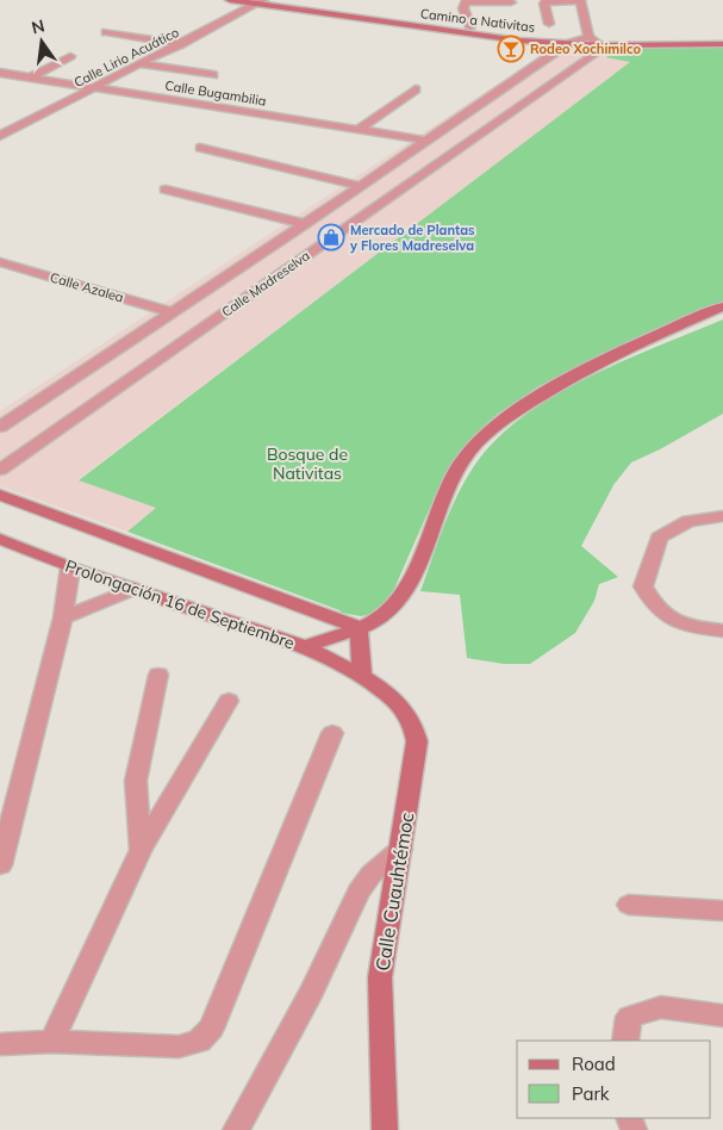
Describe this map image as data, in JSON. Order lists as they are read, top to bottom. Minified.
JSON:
{"streets":{"main road":["Camino a Nativitas","Prolongación 16 de Septiembre","Calle Cuauhtémoc"],"street":["Calle Lirio Acuático","Calle Bugambilia","Calle Madreselva","Calle Azalea"]},"crossings":[["Camino a Nativitas","Calle Lirio Acuático"],["Camino a Nativitas","Calle Madreselva"],["Calle Lirio Acuático","Calle Bugambilia"],["Calle Bugambilia","Calle Madreselva"],["Calle Madreselva","Calle Azalea"],["Prolongación 16 de Septiembre","Calle Cuauhtémoc"]],"parks":["Bosque de Nativitas"],"places":{"bar":["Rodeo Xochimilco"],"shop":["Mercado de Plantas y Flores Madreselva"]},"legend":["Road","Park"],"north":"top"}
